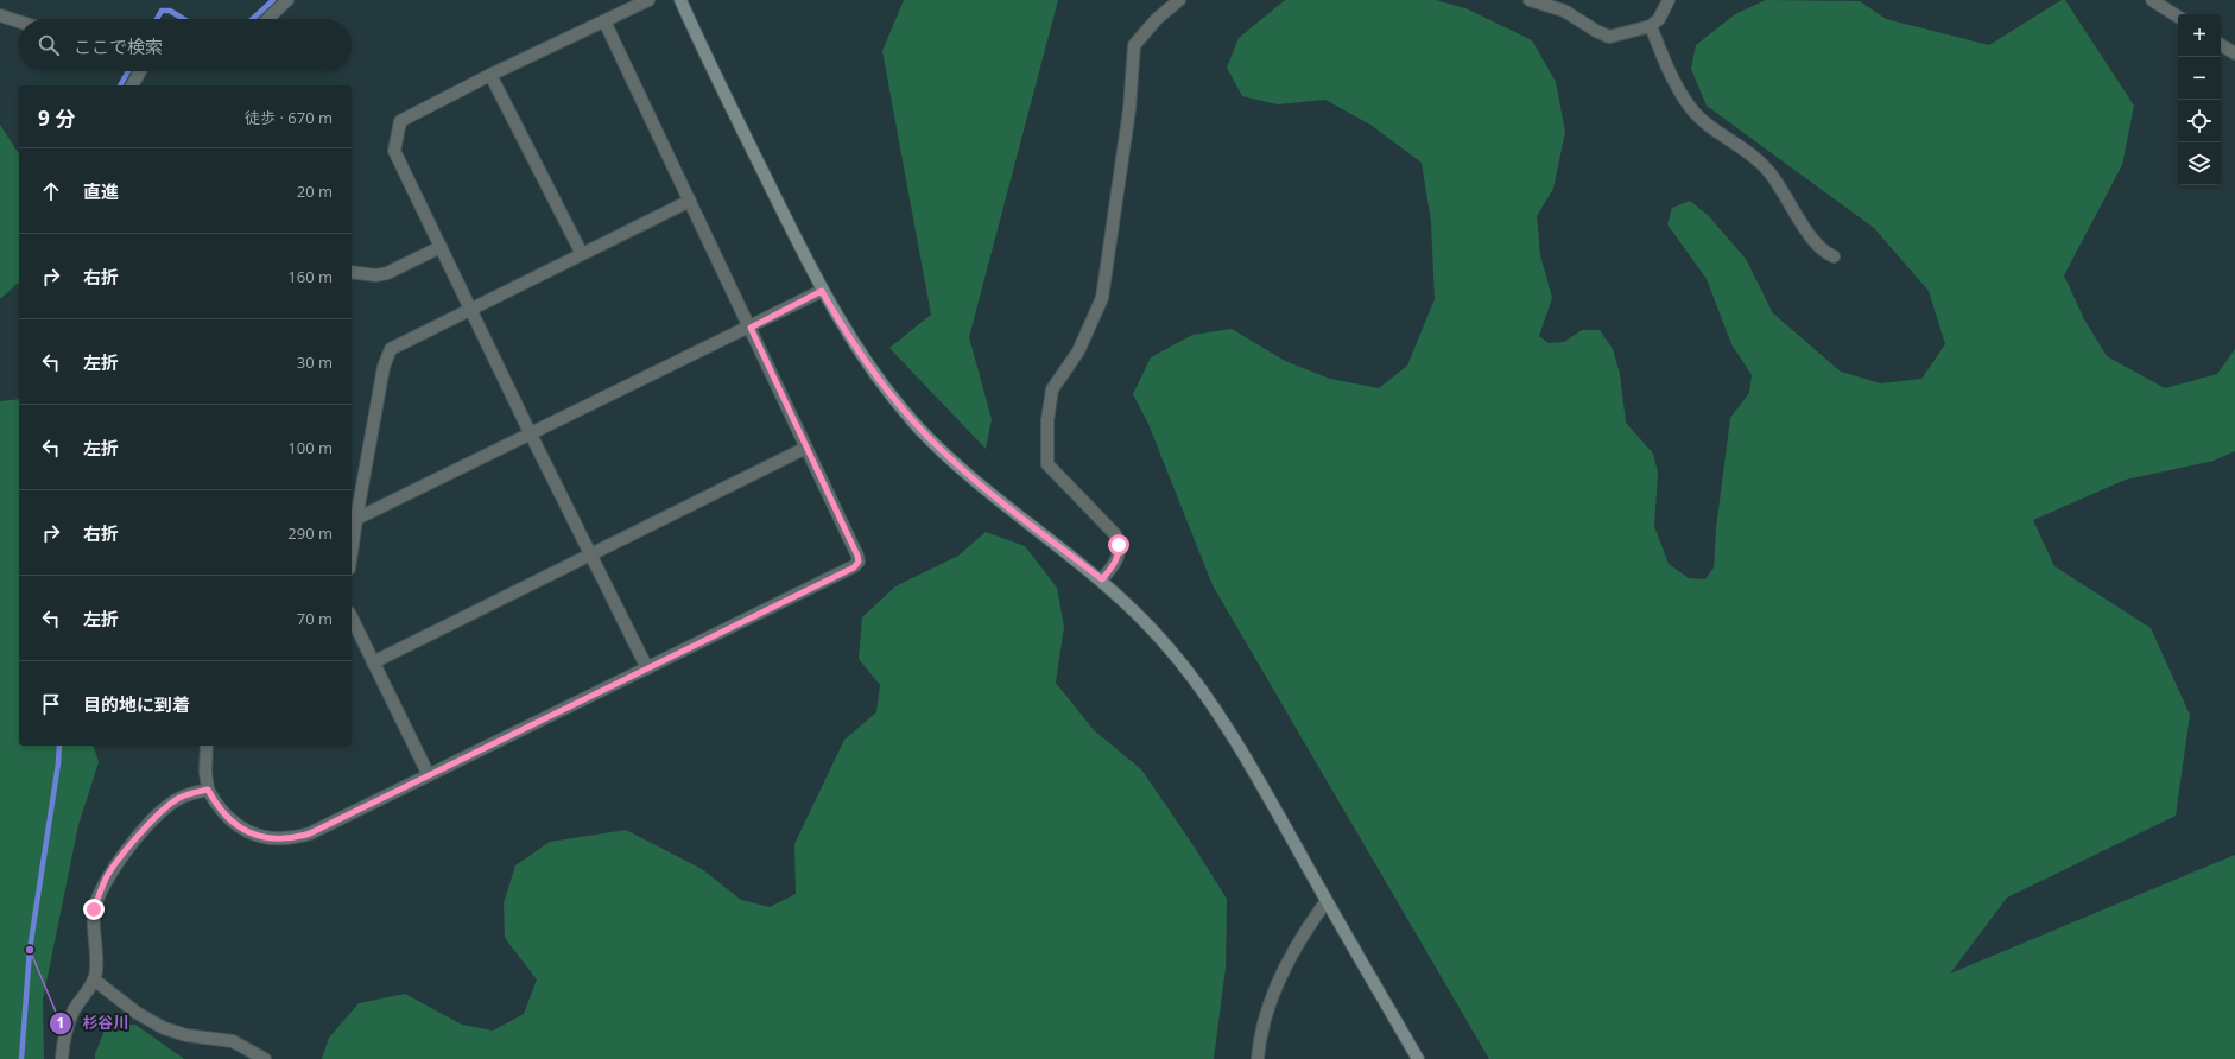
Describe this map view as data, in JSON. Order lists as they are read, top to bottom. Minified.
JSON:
{"places":["杉谷川"],"page":{"map_buttons":["+","−"],"search":"ここで検索","heading":["9 分","徒歩 · 670 m"],"list":[["直進","20 m"],["右折","160 m"],["左折","30 m"],["左折","100 m"],["右折","290 m"],["左折","70 m"],"目的地に到着"]}}
